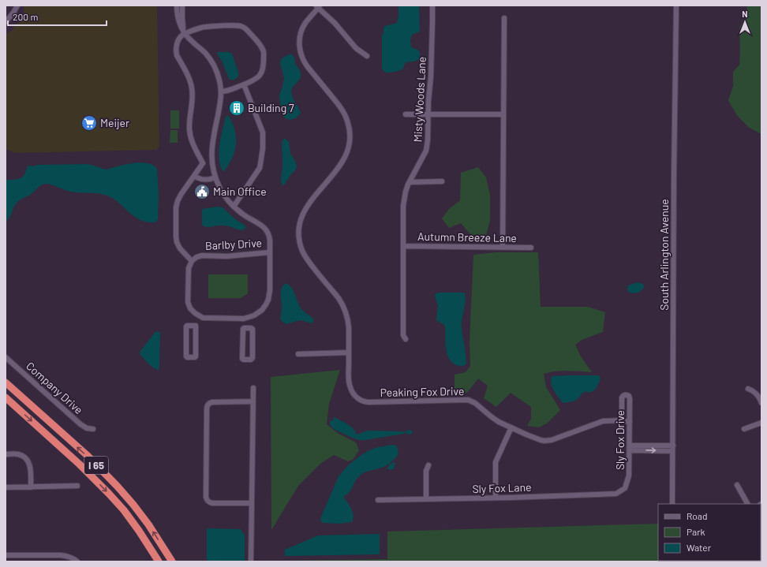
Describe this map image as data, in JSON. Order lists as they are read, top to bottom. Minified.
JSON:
{"streets":{"highway":["I 65"],"street":["Misty Woods Lane","Autumn Breeze Lane","Barlby Drive","South Arlington Avenue","Company Drive","Peaking Fox Drive","Sly Fox Drive","Sly Fox Lane"]},"crossings":[["Misty Woods Lane","Autumn Breeze Lane"],["Peaking Fox Drive","Sly Fox Drive"],["Sly Fox Drive","Sly Fox Lane"]],"places":{"building":["Building 7"],"supermarket":["Meijer"],"public building":["Main Office"]},"legend":["Road","Park","Water"],"scale_bar":"200 m","north":"top"}
